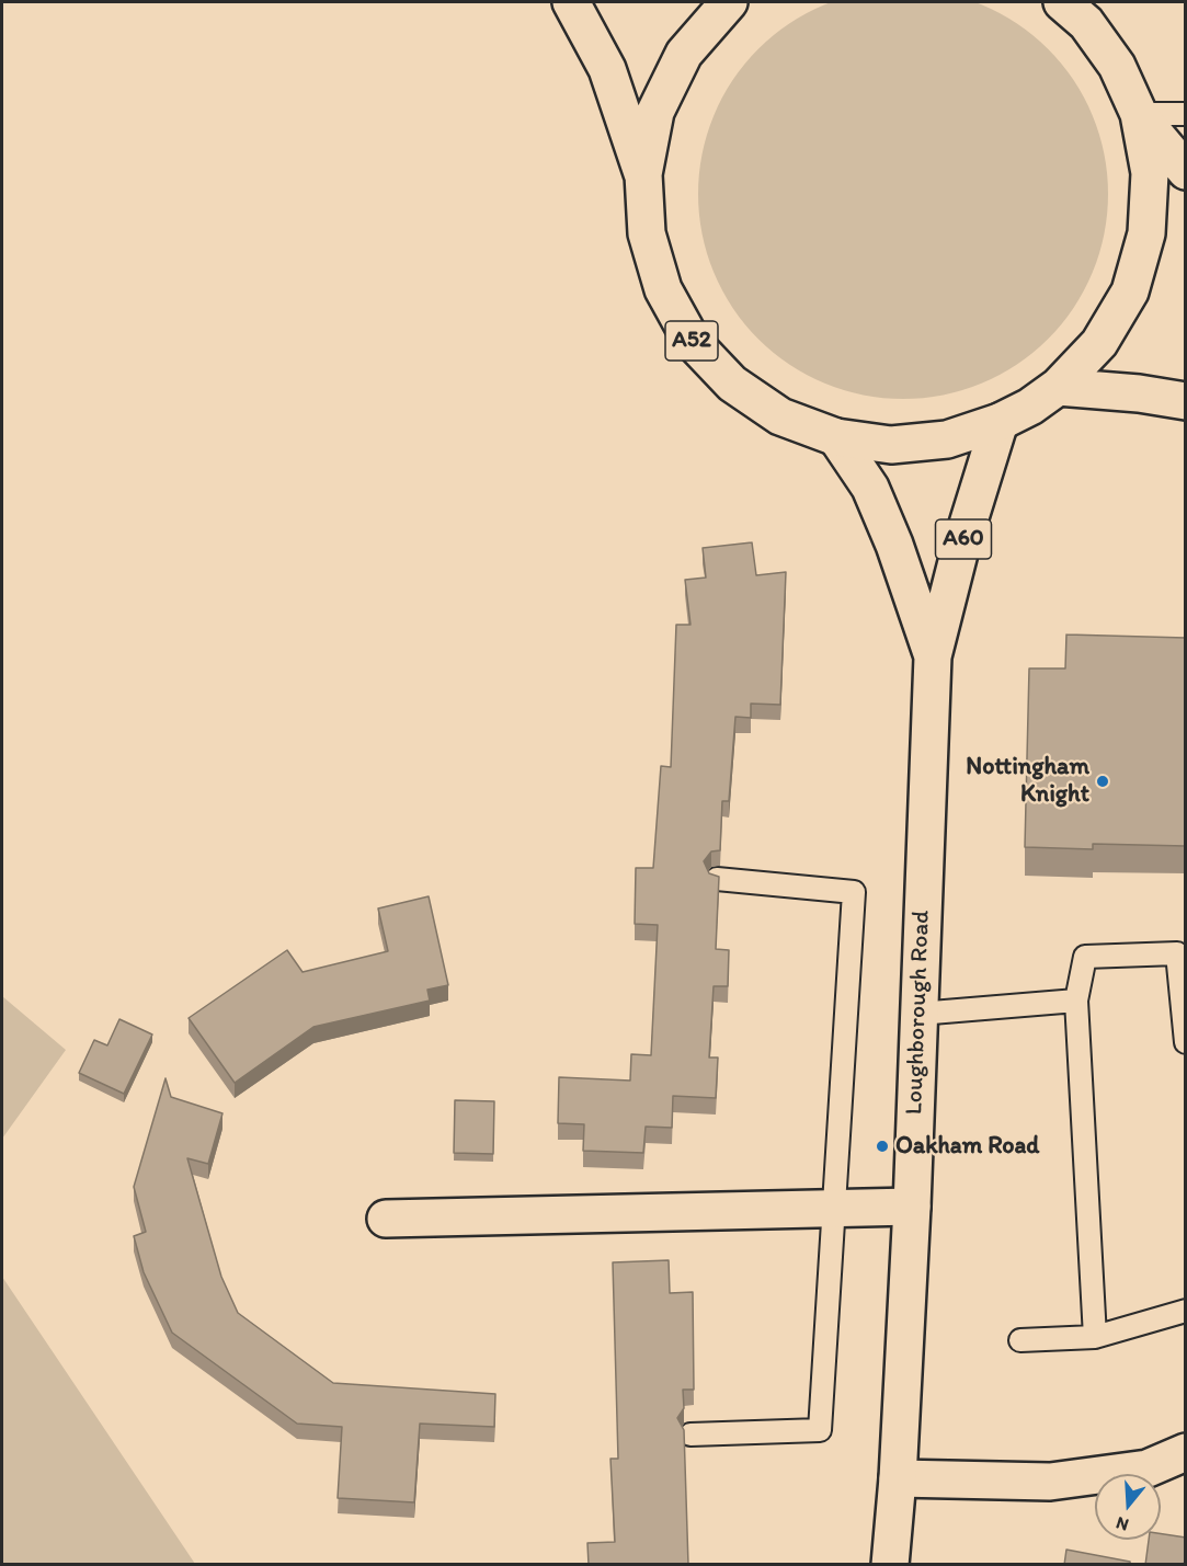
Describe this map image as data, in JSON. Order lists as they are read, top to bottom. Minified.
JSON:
{"streets":{"main road":["A52","A60","Loughborough Road"]},"crossings":[["A52","Loughborough Road"]],"places":["Nottingham Knight","Oakham Road"],"north":"bottom"}
